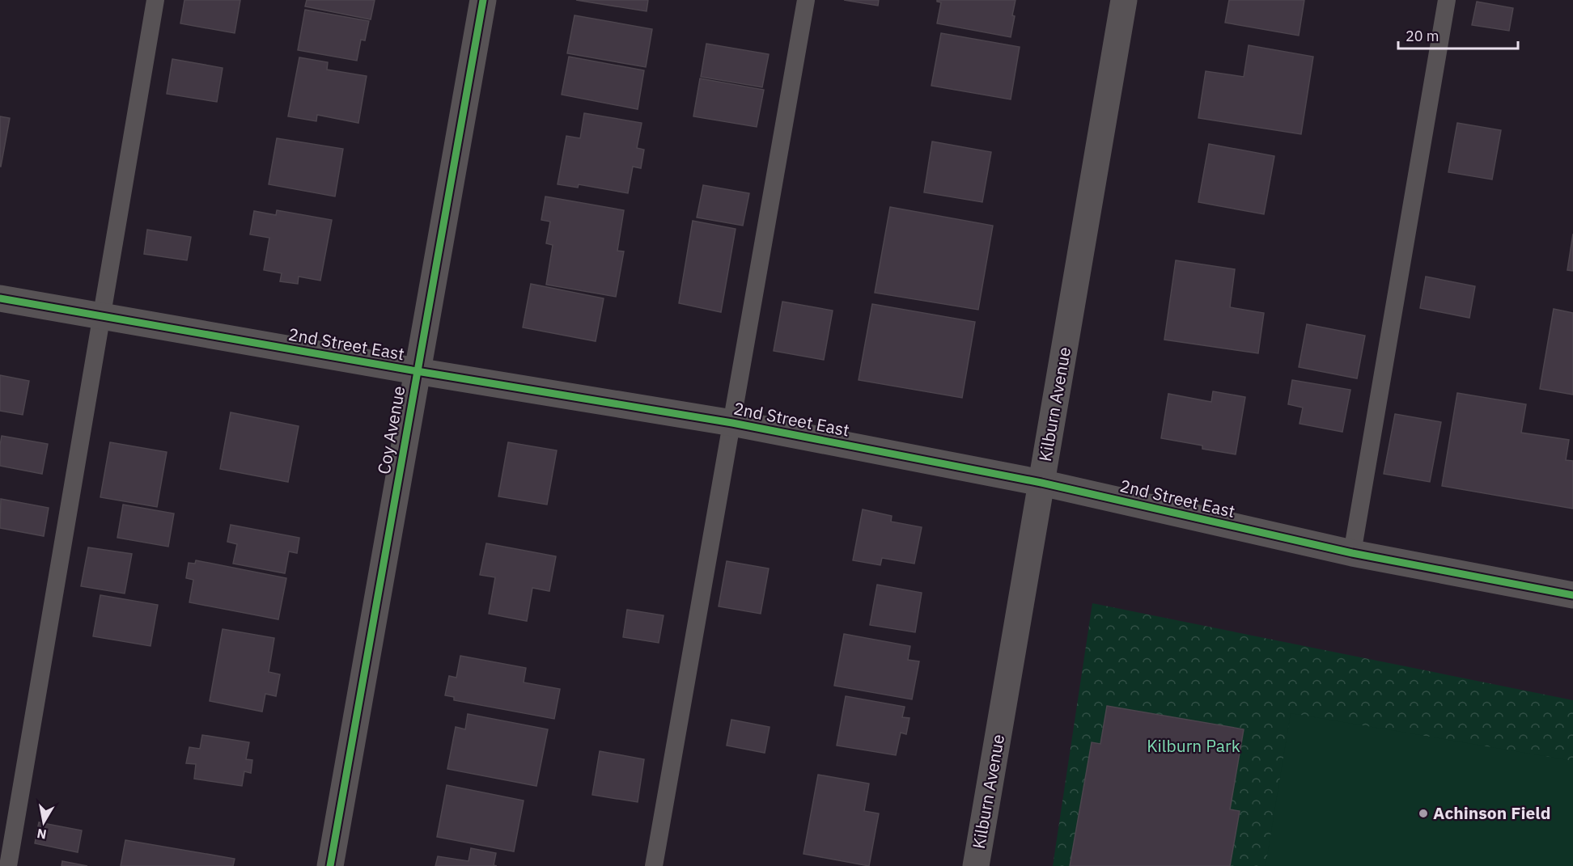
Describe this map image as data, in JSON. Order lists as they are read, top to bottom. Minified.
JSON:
{"streets":{"street":["2nd Street East","Kilburn Avenue","Coy Avenue"]},"crossings":[["2nd Street East","Kilburn Avenue"],["2nd Street East","Coy Avenue"]],"parks":["Kilburn Park"],"places":["Achinson Field"],"scale_bar":"20 m","north":"bottom"}
